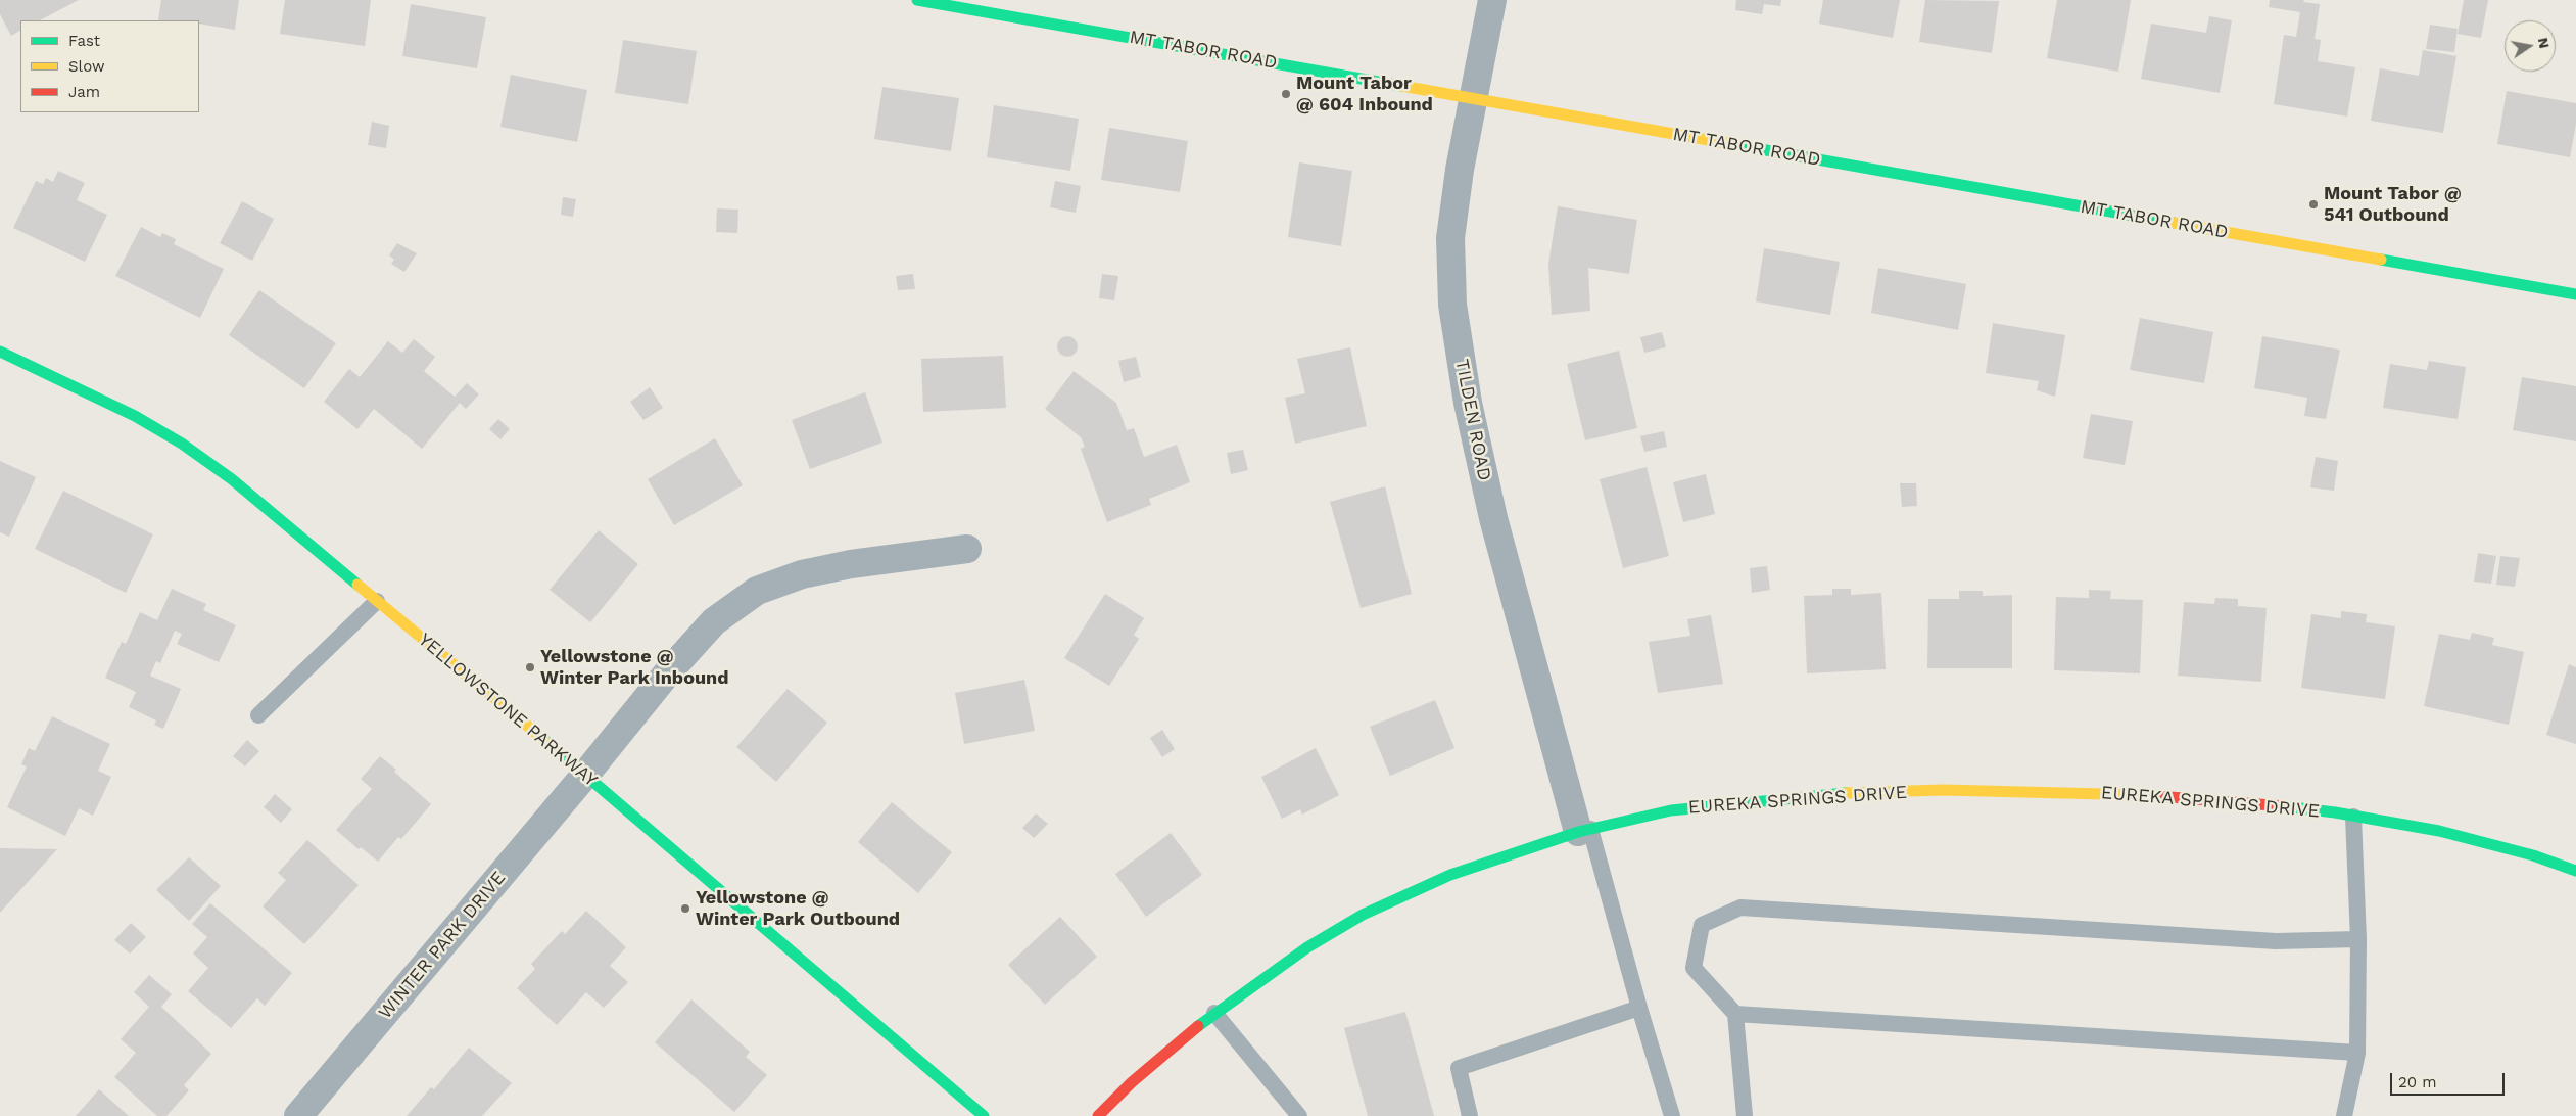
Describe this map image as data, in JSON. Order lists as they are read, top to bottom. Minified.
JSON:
{"streets":{"street":["MT TABOR ROAD","TILDEN ROAD","YELLOWSTONE PARKWAY","EUREKA SPRINGS DRIVE","WINTER PARK DRIVE"]},"crossings":[["MT TABOR ROAD","TILDEN ROAD"],["TILDEN ROAD","EUREKA SPRINGS DRIVE"],["YELLOWSTONE PARKWAY","WINTER PARK DRIVE"]],"places":["Mount Tabor @ 604 Inbound","Mount Tabor @ 541 Outbound","Yellowstone @ Winter Park Inbound","Yellowstone @ Winter Park Outbound"],"legend":["Fast","Slow","Jam"],"scale_bar":"20 m","north":"right"}
